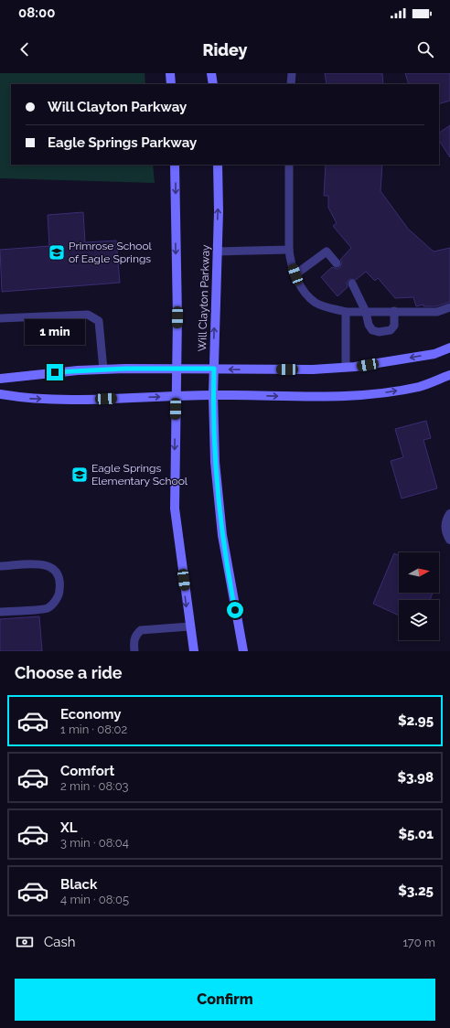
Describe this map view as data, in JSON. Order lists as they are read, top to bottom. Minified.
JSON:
{"streets":{"main road":["Will Clayton Parkway"]},"places":{"school or university":["Primrose School of Eagle Springs","Eagle Springs Elementary School"]},"north":"right","page":{"status":"08:00","header":"Ridey","banner":["Will Clayton Parkway","Eagle Springs Parkway"],"bubble":"1 min","heading":"Choose a ride","list":[{"name":"Economy","note":"1 min · 08:02","value":"$2.95"},{"name":"Comfort","note":"2 min · 08:03","value":"$3.98"},{"name":"XL","note":"3 min · 08:04","value":"$5.01"},{"name":"Black","note":"4 min · 08:05","value":"$3.25"}],"pay":["Cash","170 m"],"buttons":"Confirm"}}
